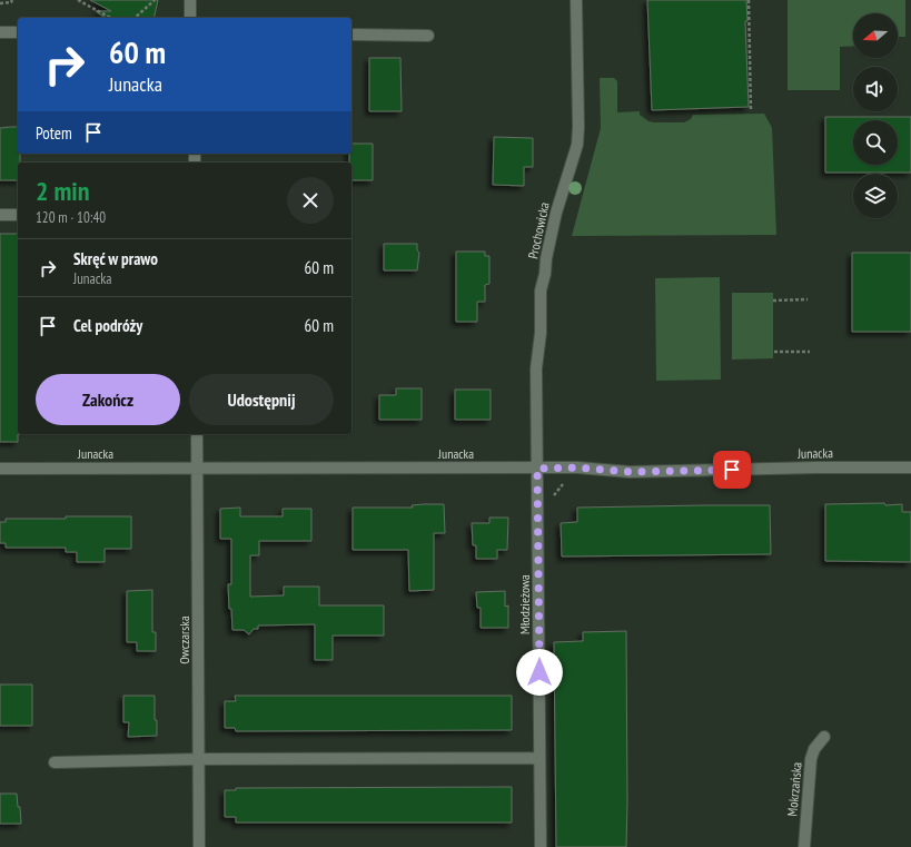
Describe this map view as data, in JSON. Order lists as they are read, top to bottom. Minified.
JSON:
{"streets":{"street":["Prochowicka","Junacka","Młodzieżowa","Owczarska","Mokrzańska"]},"crossings":[["Prochowicka","Junacka"],["Prochowicka","Młodzieżowa"],["Junacka","Młodzieżowa"],["Junacka","Owczarska"]],"north":"left","page":{"turn":["60 m","Junacka"],"then":"Potem","heading":["2 min","120 m · 10:40"],"list":[{"name":"Skręć w prawo","note":"Junacka","value":"60 m"},{"name":"Cel podróży","value":"60 m"}],"buttons":["Zakończ","Udostępnij"]}}
